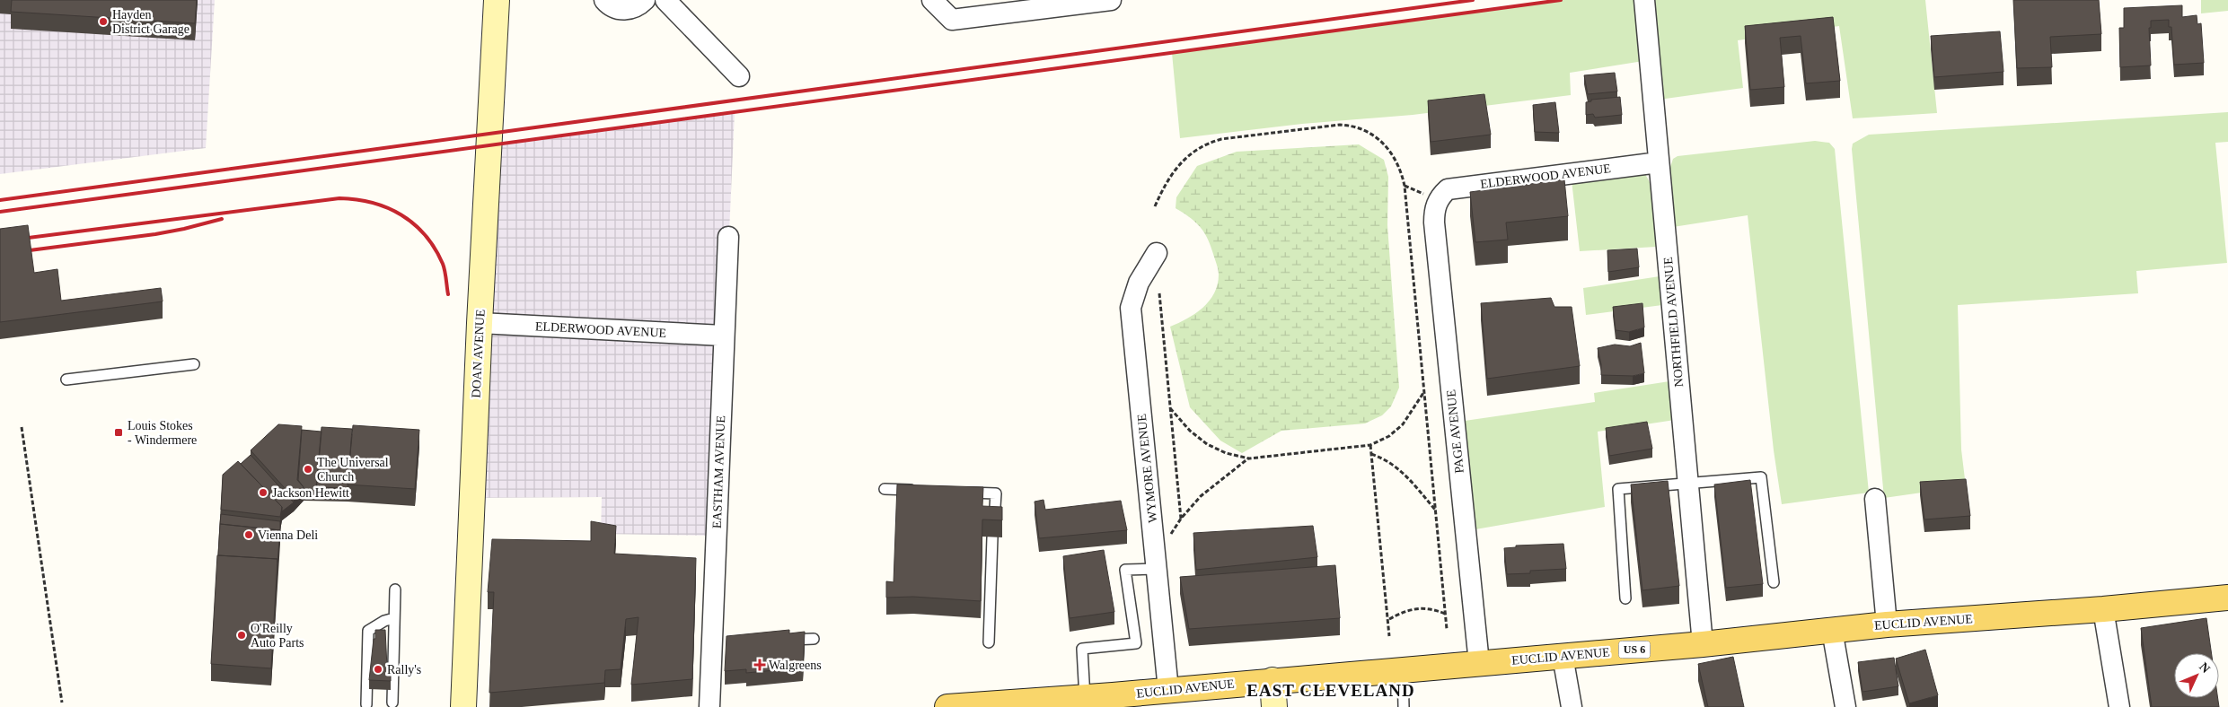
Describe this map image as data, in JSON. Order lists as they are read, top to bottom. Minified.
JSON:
{"streets":{"main road":["EUCLID AVENUE","US 6"],"street":["ELDERWOOD AVENUE","NORTHFIELD AVENUE","DOAN AVENUE","PAGE AVENUE","WYMORE AVENUE","EASTHAM AVENUE"]},"crossings":[["ELDERWOOD AVENUE","NORTHFIELD AVENUE"],["ELDERWOOD AVENUE","DOAN AVENUE"],["ELDERWOOD AVENUE","PAGE AVENUE"],["ELDERWOOD AVENUE","EASTHAM AVENUE"],["NORTHFIELD AVENUE","EUCLID AVENUE"],["PAGE AVENUE","EUCLID AVENUE"],["WYMORE AVENUE","EUCLID AVENUE"]],"districts":["EAST CLEVELAND"],"places":{"other":["Hayden District Garage","The Universal Church","Jackson Hewitt","Vienna Deli","O'Reilly Auto Parts","Rally's"],"transit":["Louis Stokes - Windermere"],"health":["Walgreens"]},"north":"top right"}
